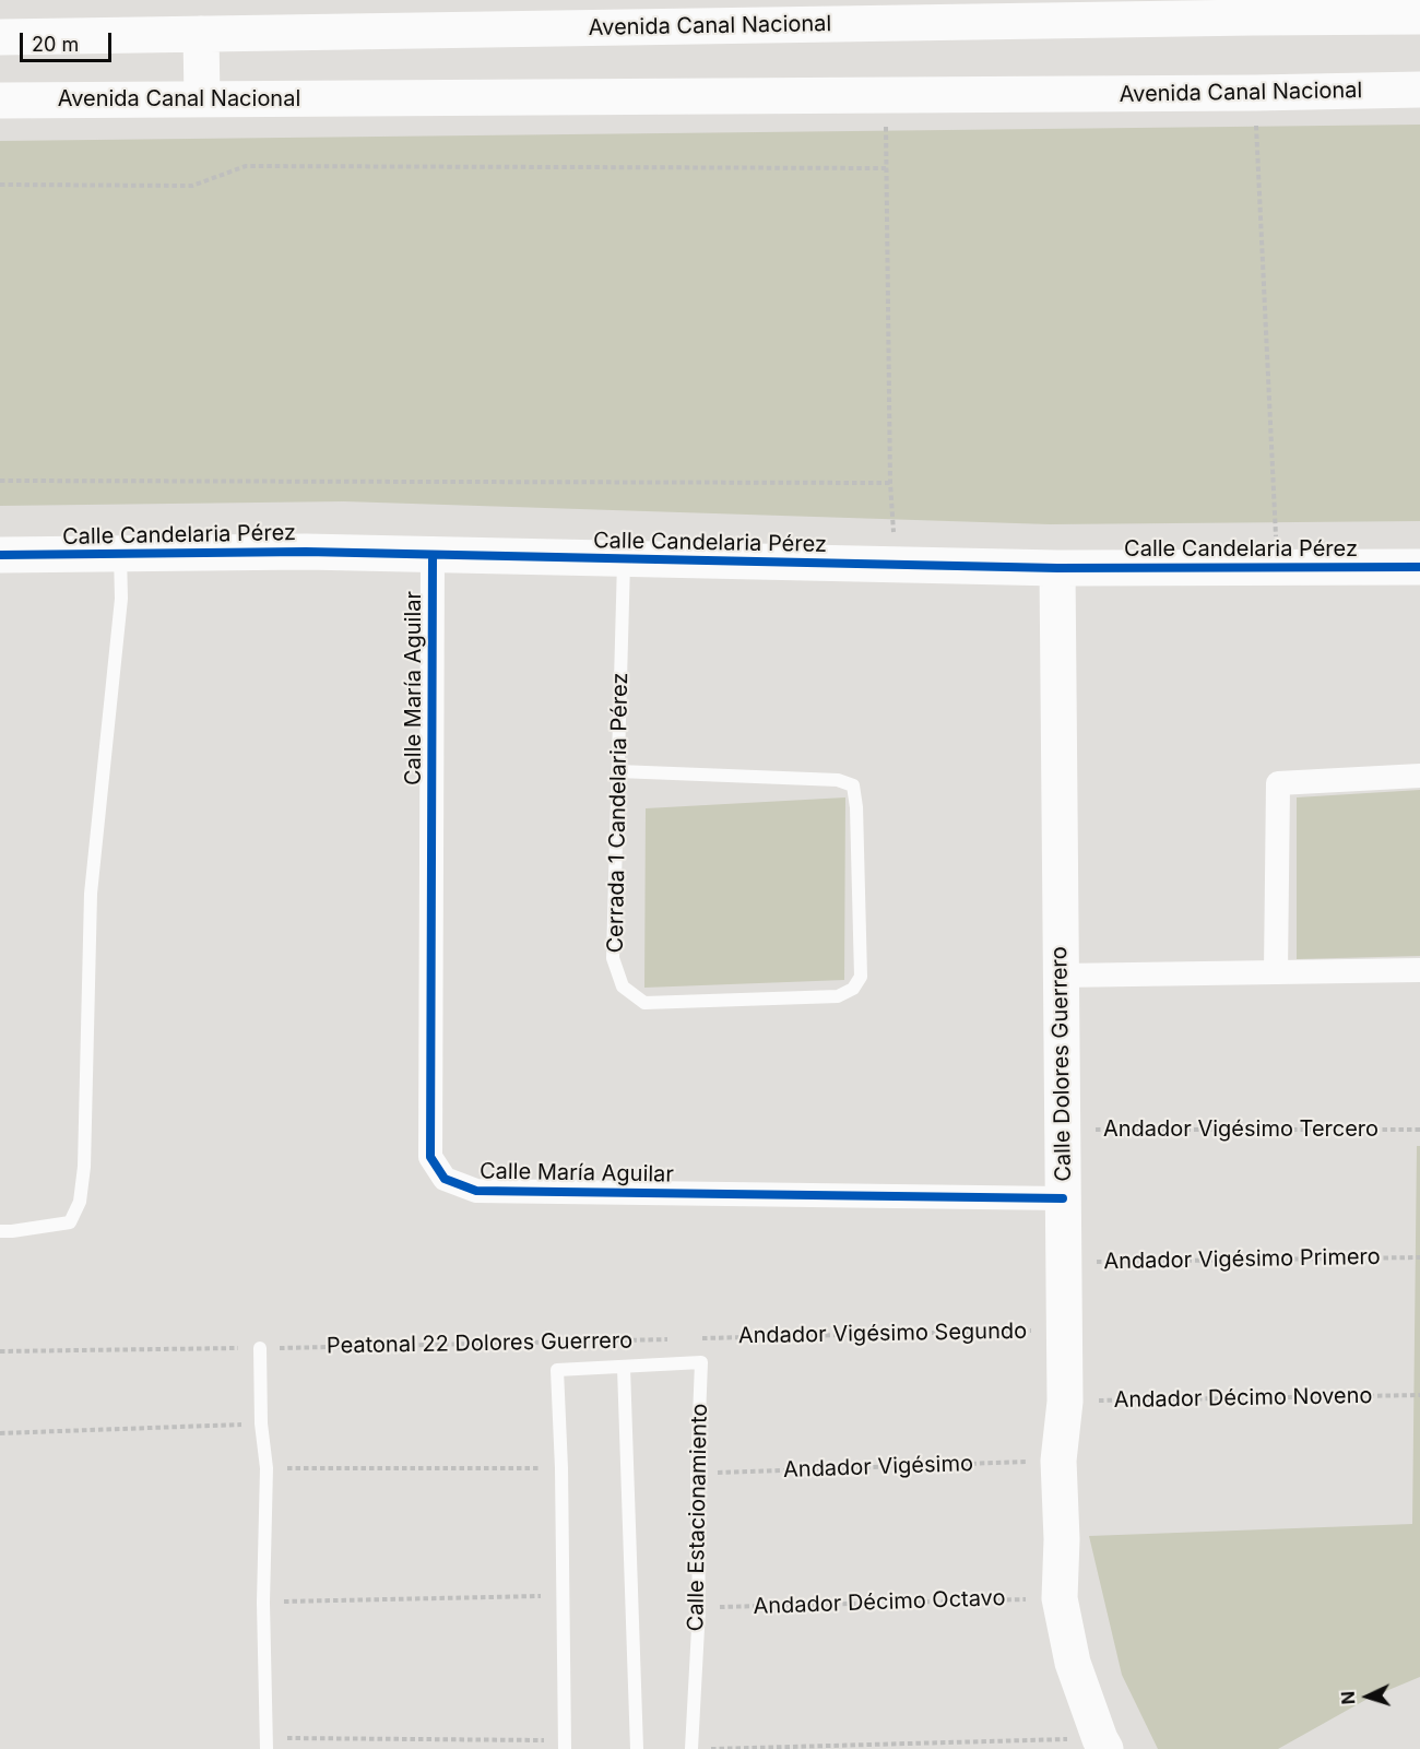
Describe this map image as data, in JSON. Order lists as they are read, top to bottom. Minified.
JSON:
{"streets":{"main road":["Avenida Canal Nacional","Calle Candelaria Pérez","Calle Dolores Guerrero"],"street":["Calle María Aguilar"],"lane":["Cerrada 1 Candelaria Pérez","Calle Estacionamiento"],"path":["Andador Vigésimo Tercero","Andador Vigésimo Primero","Andador Vigésimo Segundo","Peatonal 22 Dolores Guerrero","Andador Décimo Noveno","Andador Vigésimo","Andador Décimo Octavo"]},"crossings":[["Calle Candelaria Pérez","Calle María Aguilar"],["Calle Candelaria Pérez","Cerrada 1 Candelaria Pérez"],["Calle Candelaria Pérez","Calle Dolores Guerrero"],["Calle María Aguilar","Calle Dolores Guerrero"],["Calle Dolores Guerrero","Andador Vigésimo Tercero"],["Calle Dolores Guerrero","Andador Vigésimo Primero"],["Calle Dolores Guerrero","Andador Vigésimo Segundo"],["Calle Dolores Guerrero","Andador Décimo Noveno"],["Calle Dolores Guerrero","Andador Vigésimo"],["Calle Dolores Guerrero","Andador Décimo Octavo"],["Andador Vigésimo","Calle Estacionamiento"],["Calle Estacionamiento","Andador Décimo Octavo"]],"scale_bar":"20 m","north":"left"}
